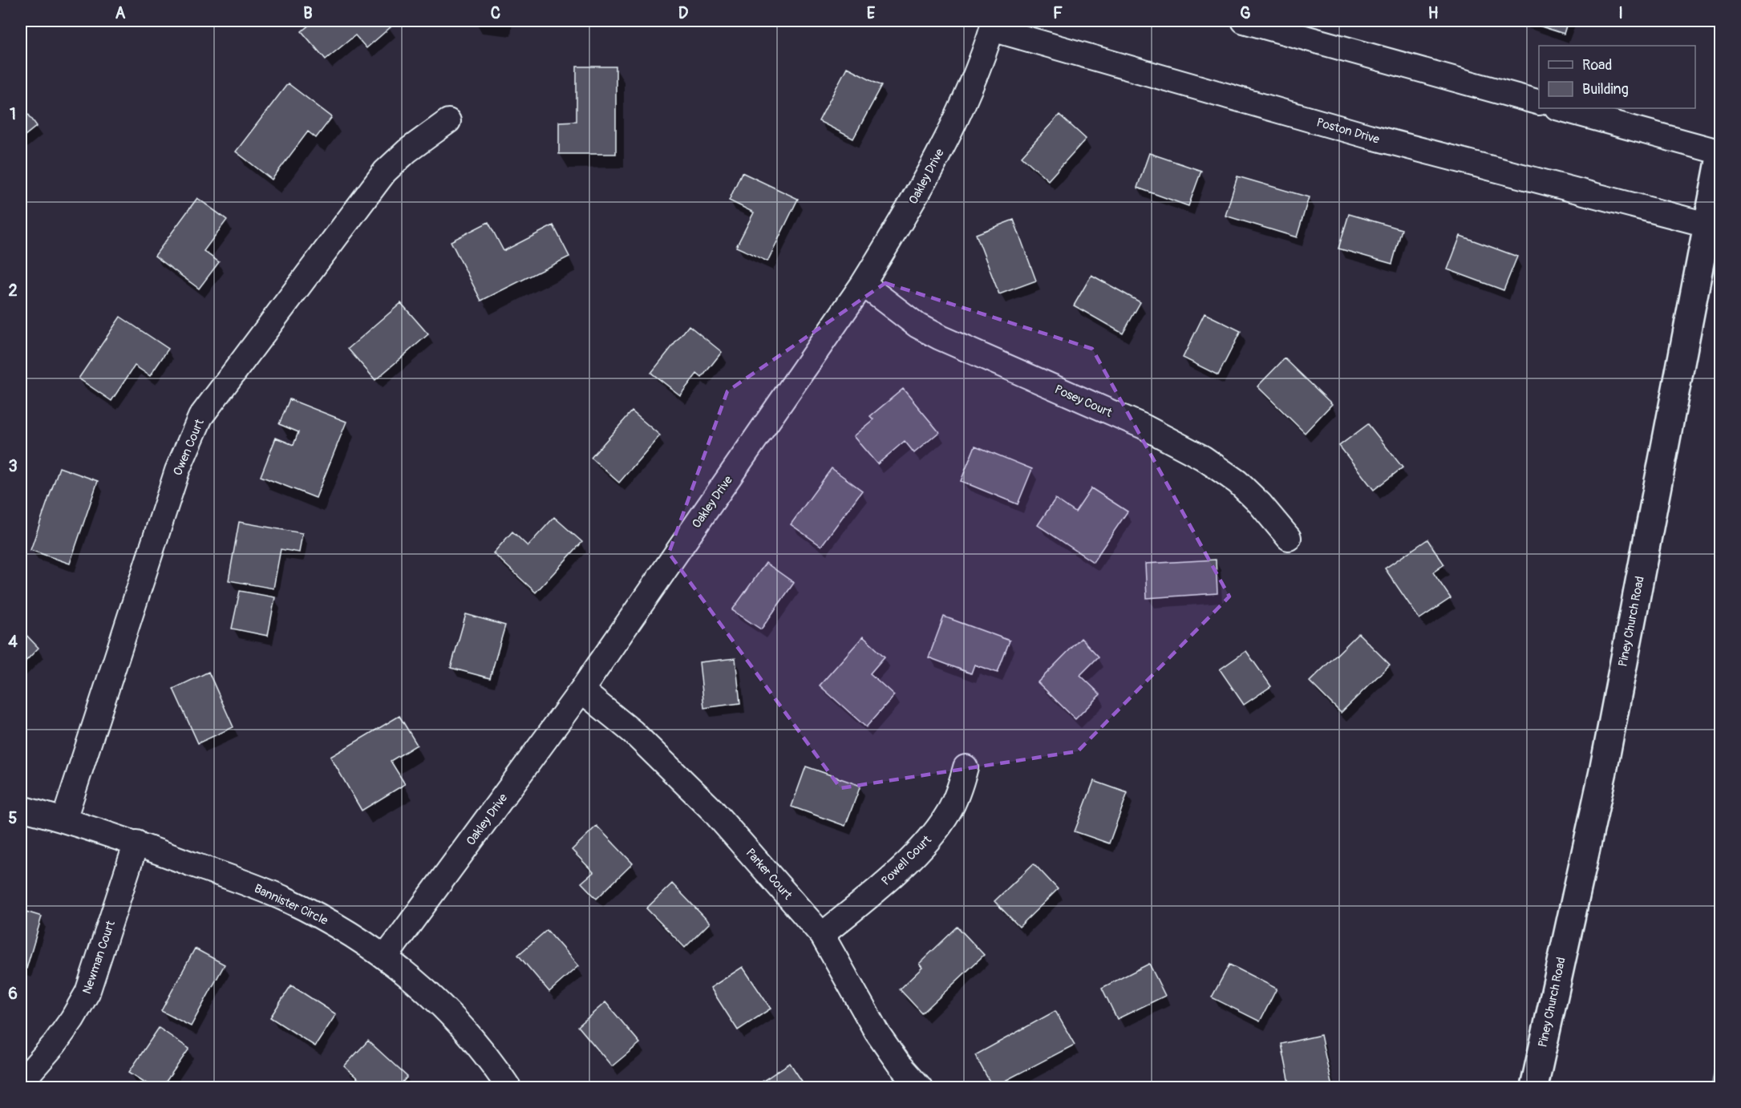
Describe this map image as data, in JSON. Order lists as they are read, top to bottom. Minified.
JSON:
{"streets":{"street":["Poston Drive","Oakley Drive","Posey Court","Owen Court","Piney Church Road","Powell Court","Parker Court","Bannister Circle","Newman Court"]},"crossings":[["Poston Drive","Oakley Drive"],["Poston Drive","Piney Church Road"],["Oakley Drive","Posey Court"],["Oakley Drive","Parker Court"],["Oakley Drive","Bannister Circle"],["Owen Court","Bannister Circle"],["Powell Court","Parker Court"],["Bannister Circle","Newman Court"]],"legend":["Road","Building"],"grid":{"columns":["A","B","C","D","E","F","G","H","I"],"rows":["1","2","3","4","5","6"]}}
